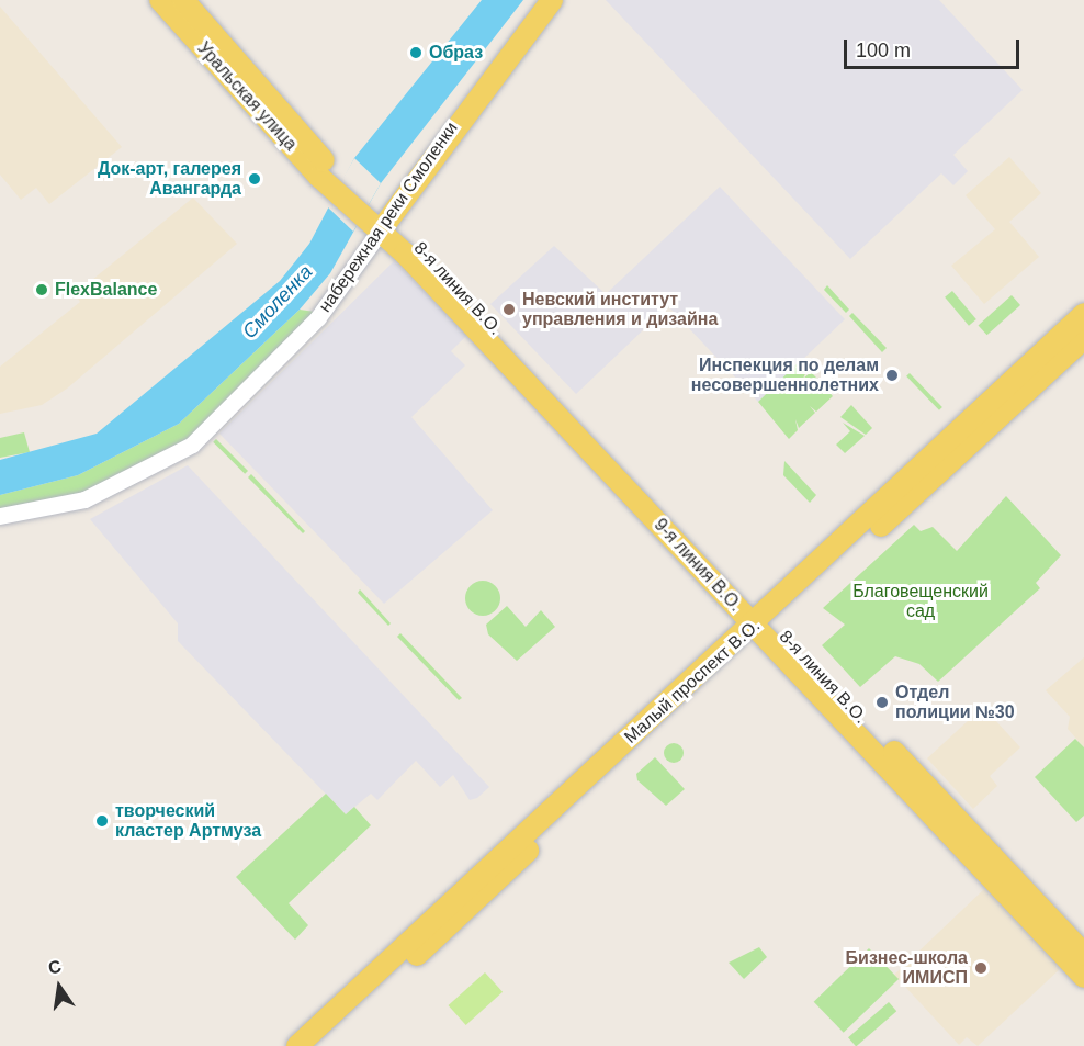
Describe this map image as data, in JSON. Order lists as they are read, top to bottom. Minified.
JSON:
{"streets":{"main road":["Уральская улица","набережная реки Смоленки","8-я линия В.О.","Малый проспект В.О."]},"crossings":[["Уральская улица","8-я линия В.О."],["набережная реки Смоленки","8-я линия В.О."],["8-я линия В.О.","Малый проспект В.О."]],"water":["Смоленка"],"parks":["Благовещенский сад"],"places":["Образ","Док-арт, галерея Авангарда","FlexBalance","Невский институт управления и дизайна","Инспекция по делам несовершеннолетних","Отдел полиции №30","творческий кластер Артмуза","Бизнес-школа ИМИСП"],"scale_bar":"100 m","north":"top"}
